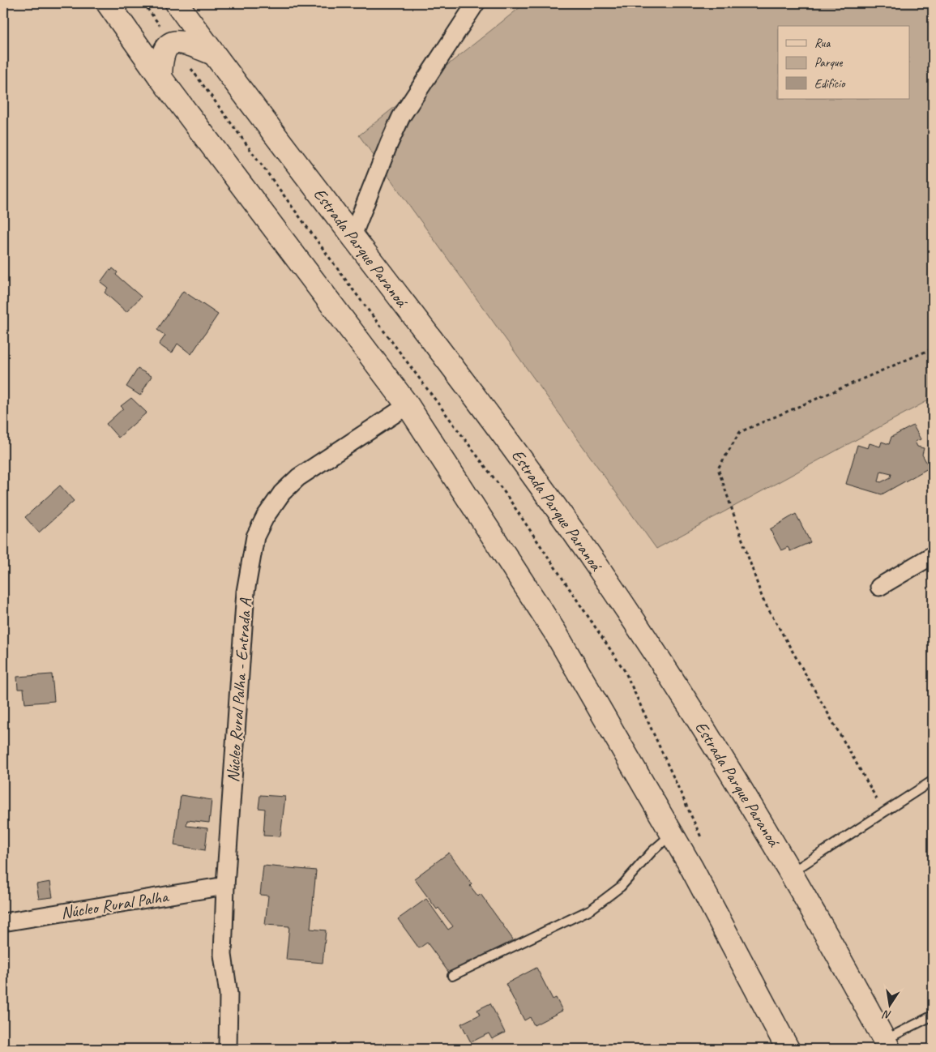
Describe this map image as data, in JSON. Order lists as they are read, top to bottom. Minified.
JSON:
{"streets":{"main road":["Estrada Parque Paranoá"],"street":["Núcleo Rural Palha - Entrada A","Núcleo Rural Palha"]},"crossings":[["Núcleo Rural Palha - Entrada A","Núcleo Rural Palha"]],"legend":["Rua","Parque","Edifício"],"north":"bottom"}
